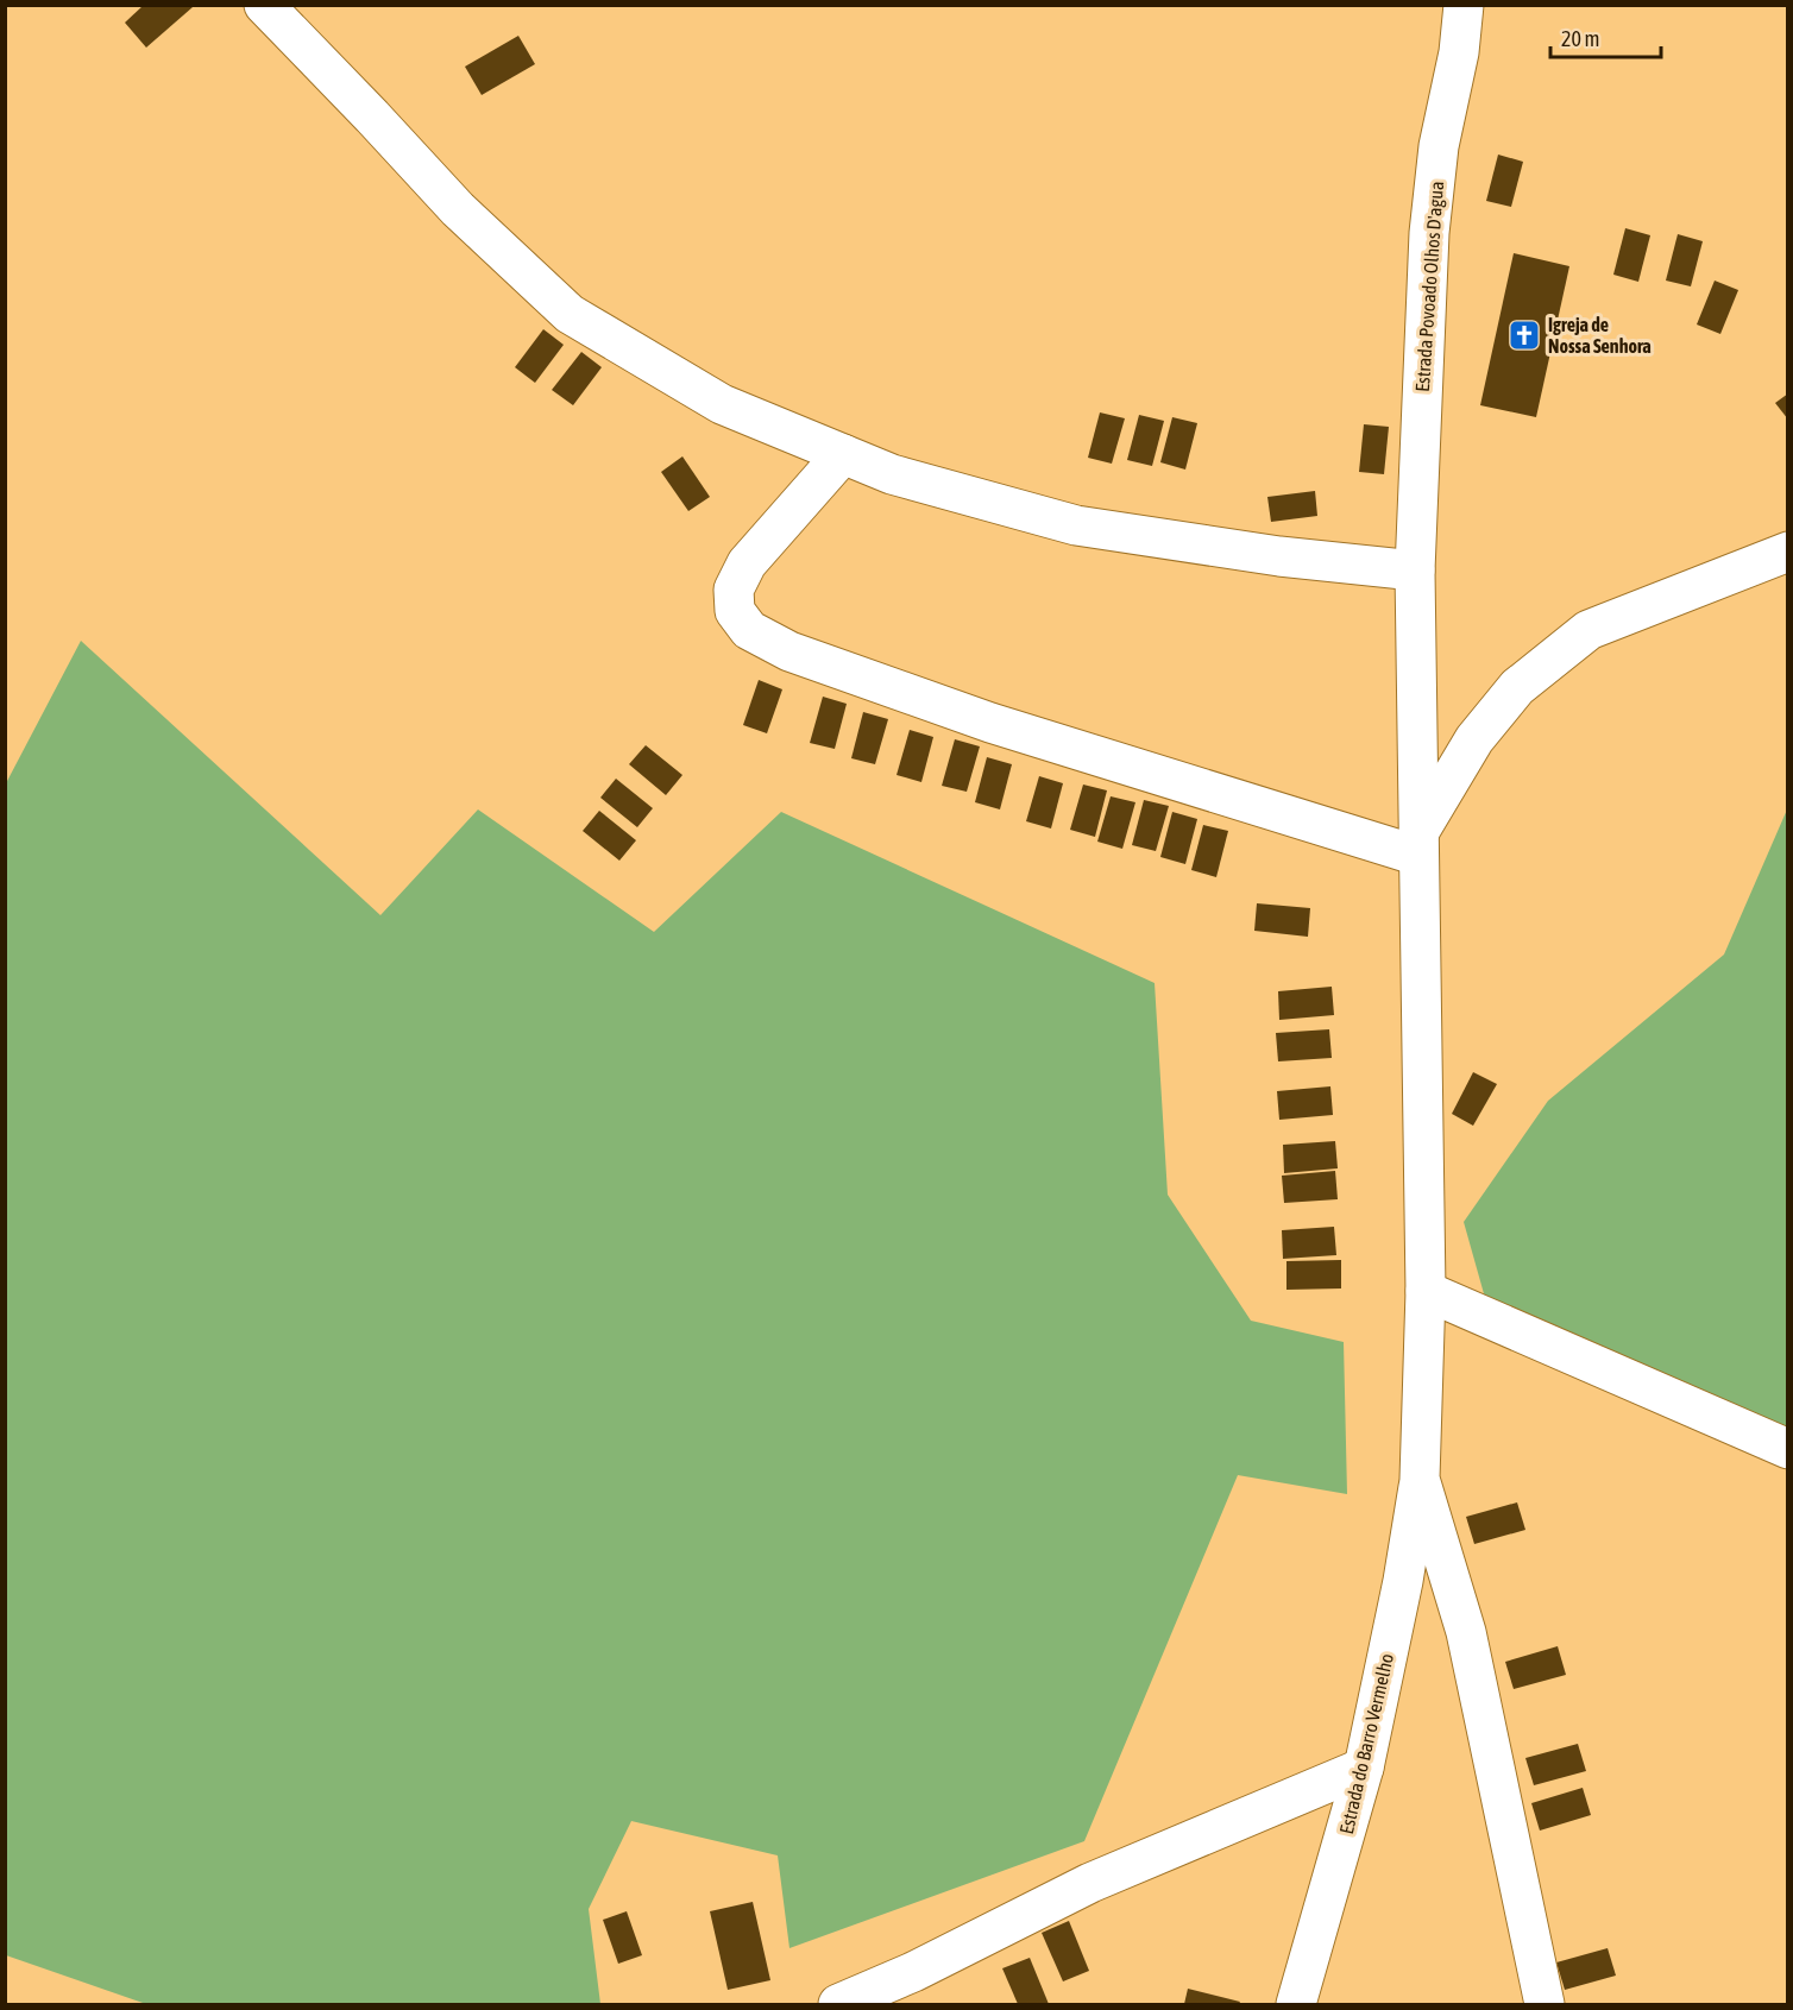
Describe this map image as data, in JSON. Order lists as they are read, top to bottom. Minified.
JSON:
{"streets":{"street":["Estrada Povoado Olhos D'agua","Estrada do Barro Vermelho"]},"crossings":[["Estrada Povoado Olhos D'agua","Estrada do Barro Vermelho"]],"places":{"church":["Igreja de Nossa Senhora"]},"scale_bar":"20 m"}
